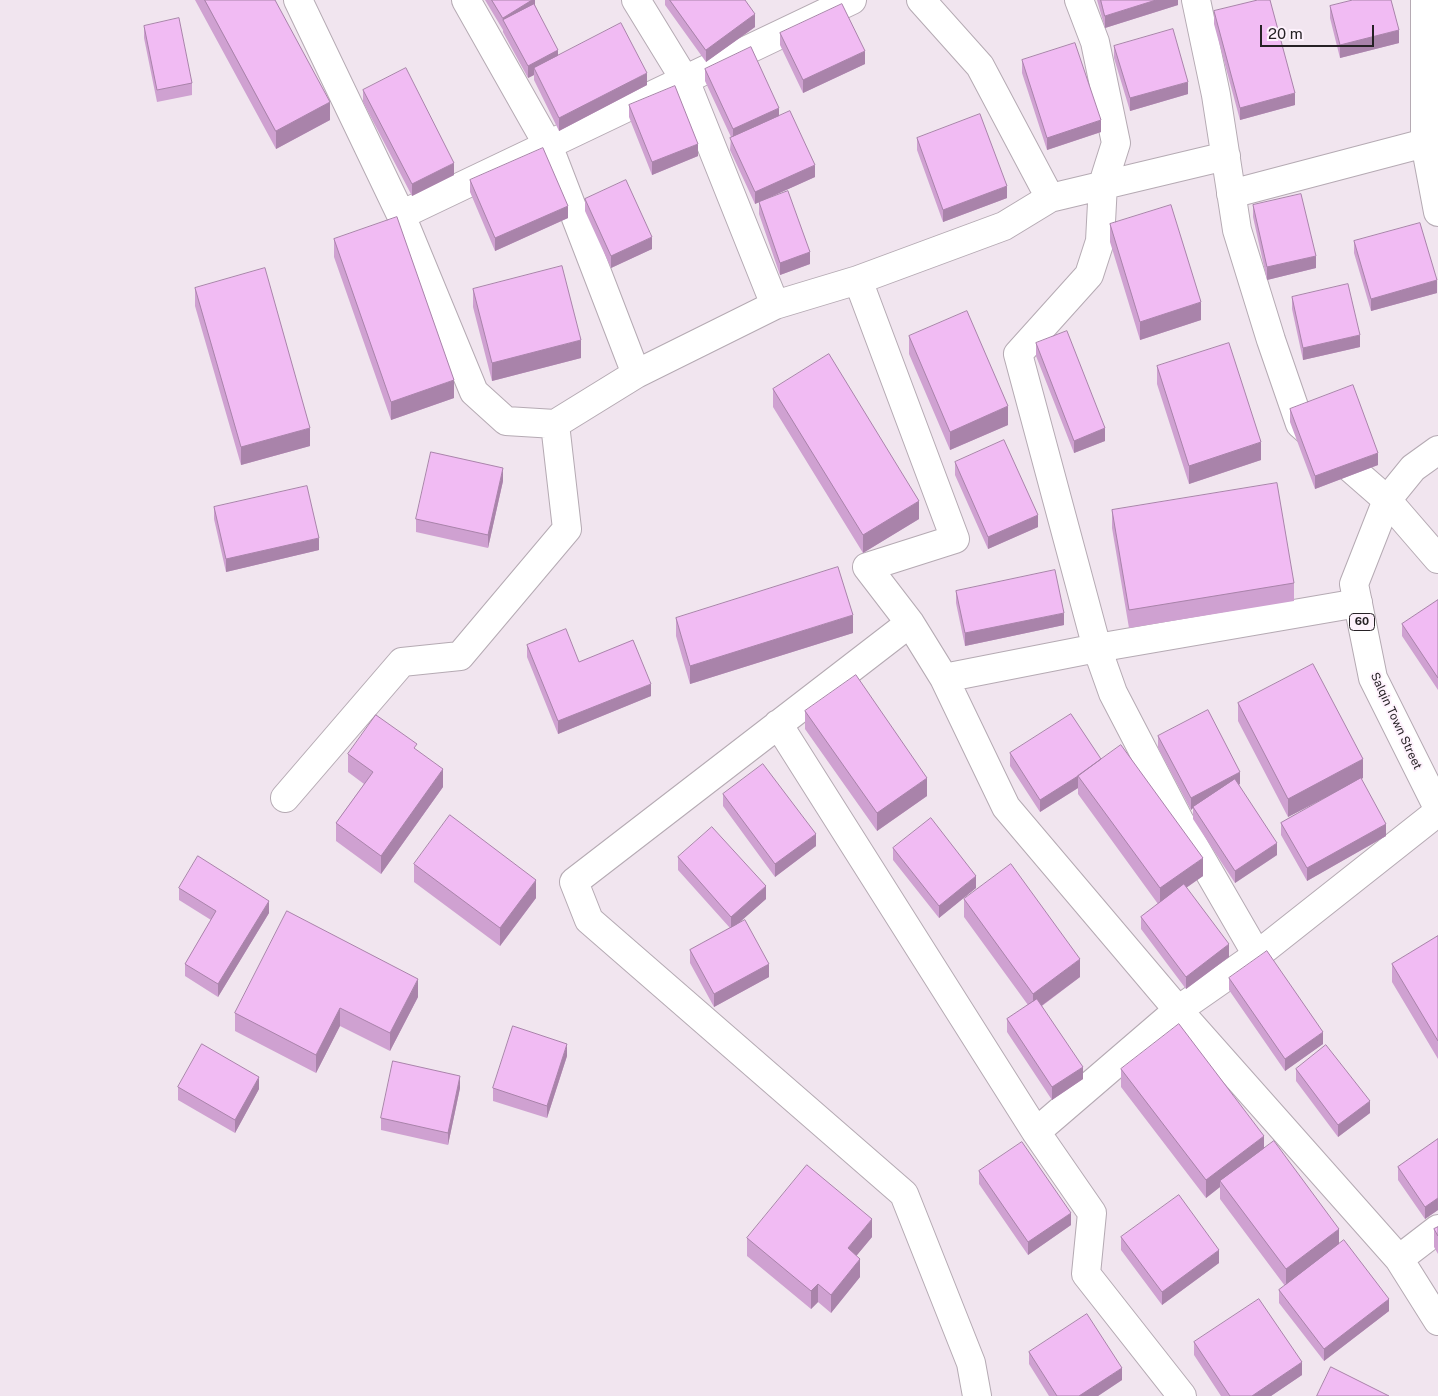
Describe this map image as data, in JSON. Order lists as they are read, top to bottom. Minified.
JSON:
{"streets":{"street":["60","Salqin Town Street"]},"scale_bar":"20 m"}
